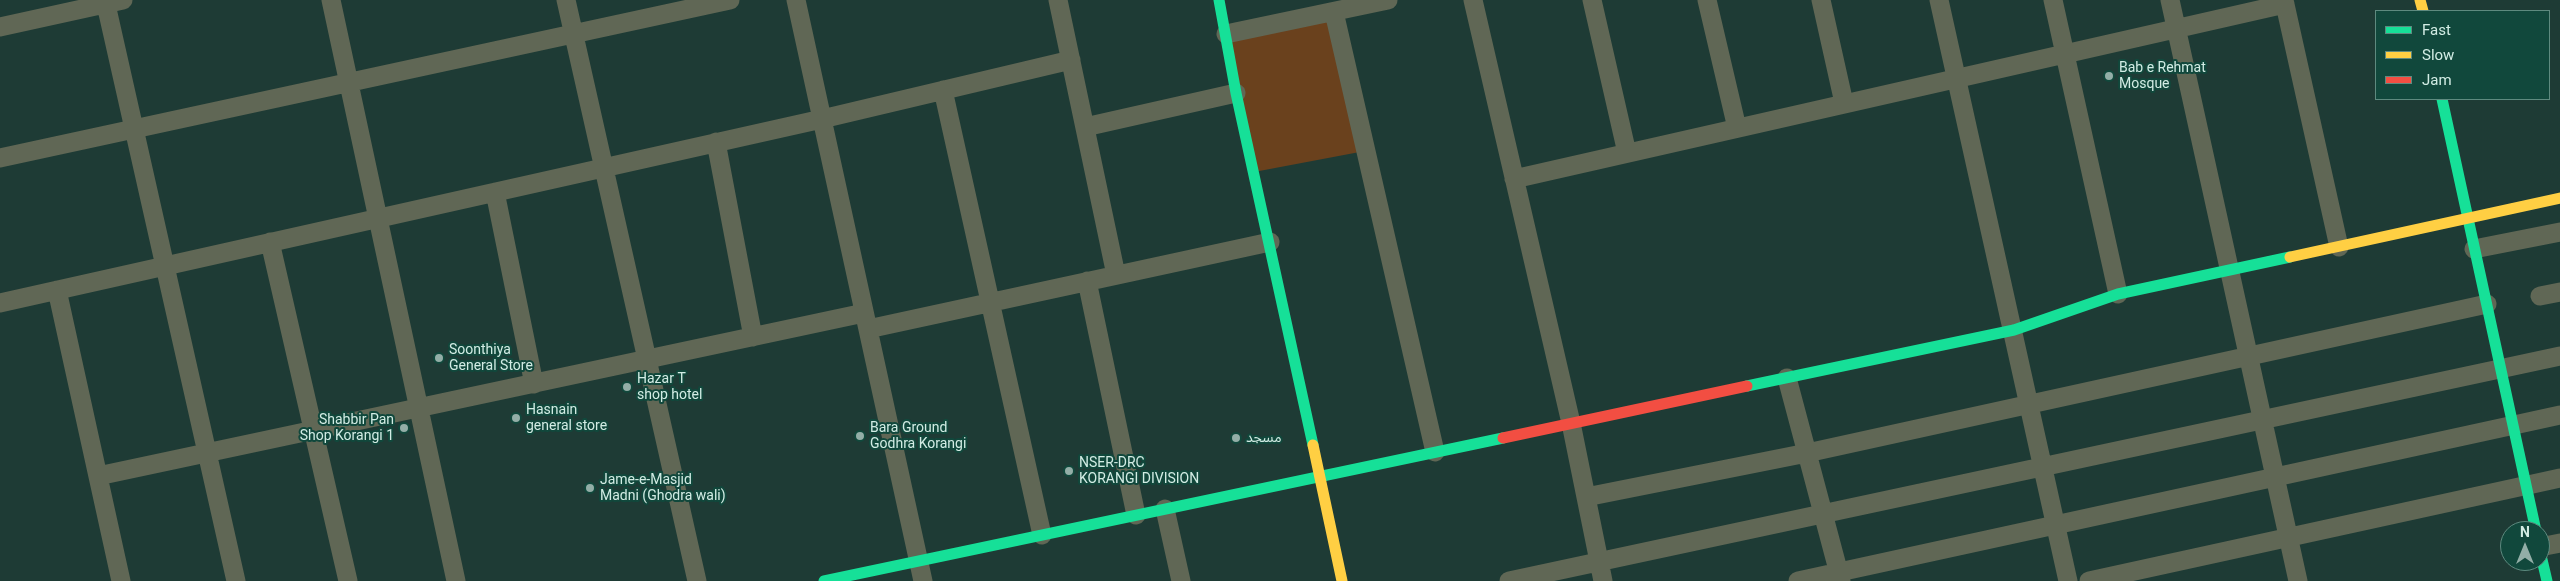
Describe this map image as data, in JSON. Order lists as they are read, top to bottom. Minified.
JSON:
{"places":["Bab e Rehmat Mosque","Soonthiya General Store","Hazar T shop hotel","Hasnain general store","Shabbir Pan Shop Korangi 1","Bara Ground Godhra Korangi","مسجد","NSER-DRC KORANGI DIVISION","Jame-e-Masjid Madni (Ghodra wali)"],"legend":["Fast","Slow","Jam"],"north":"top"}
